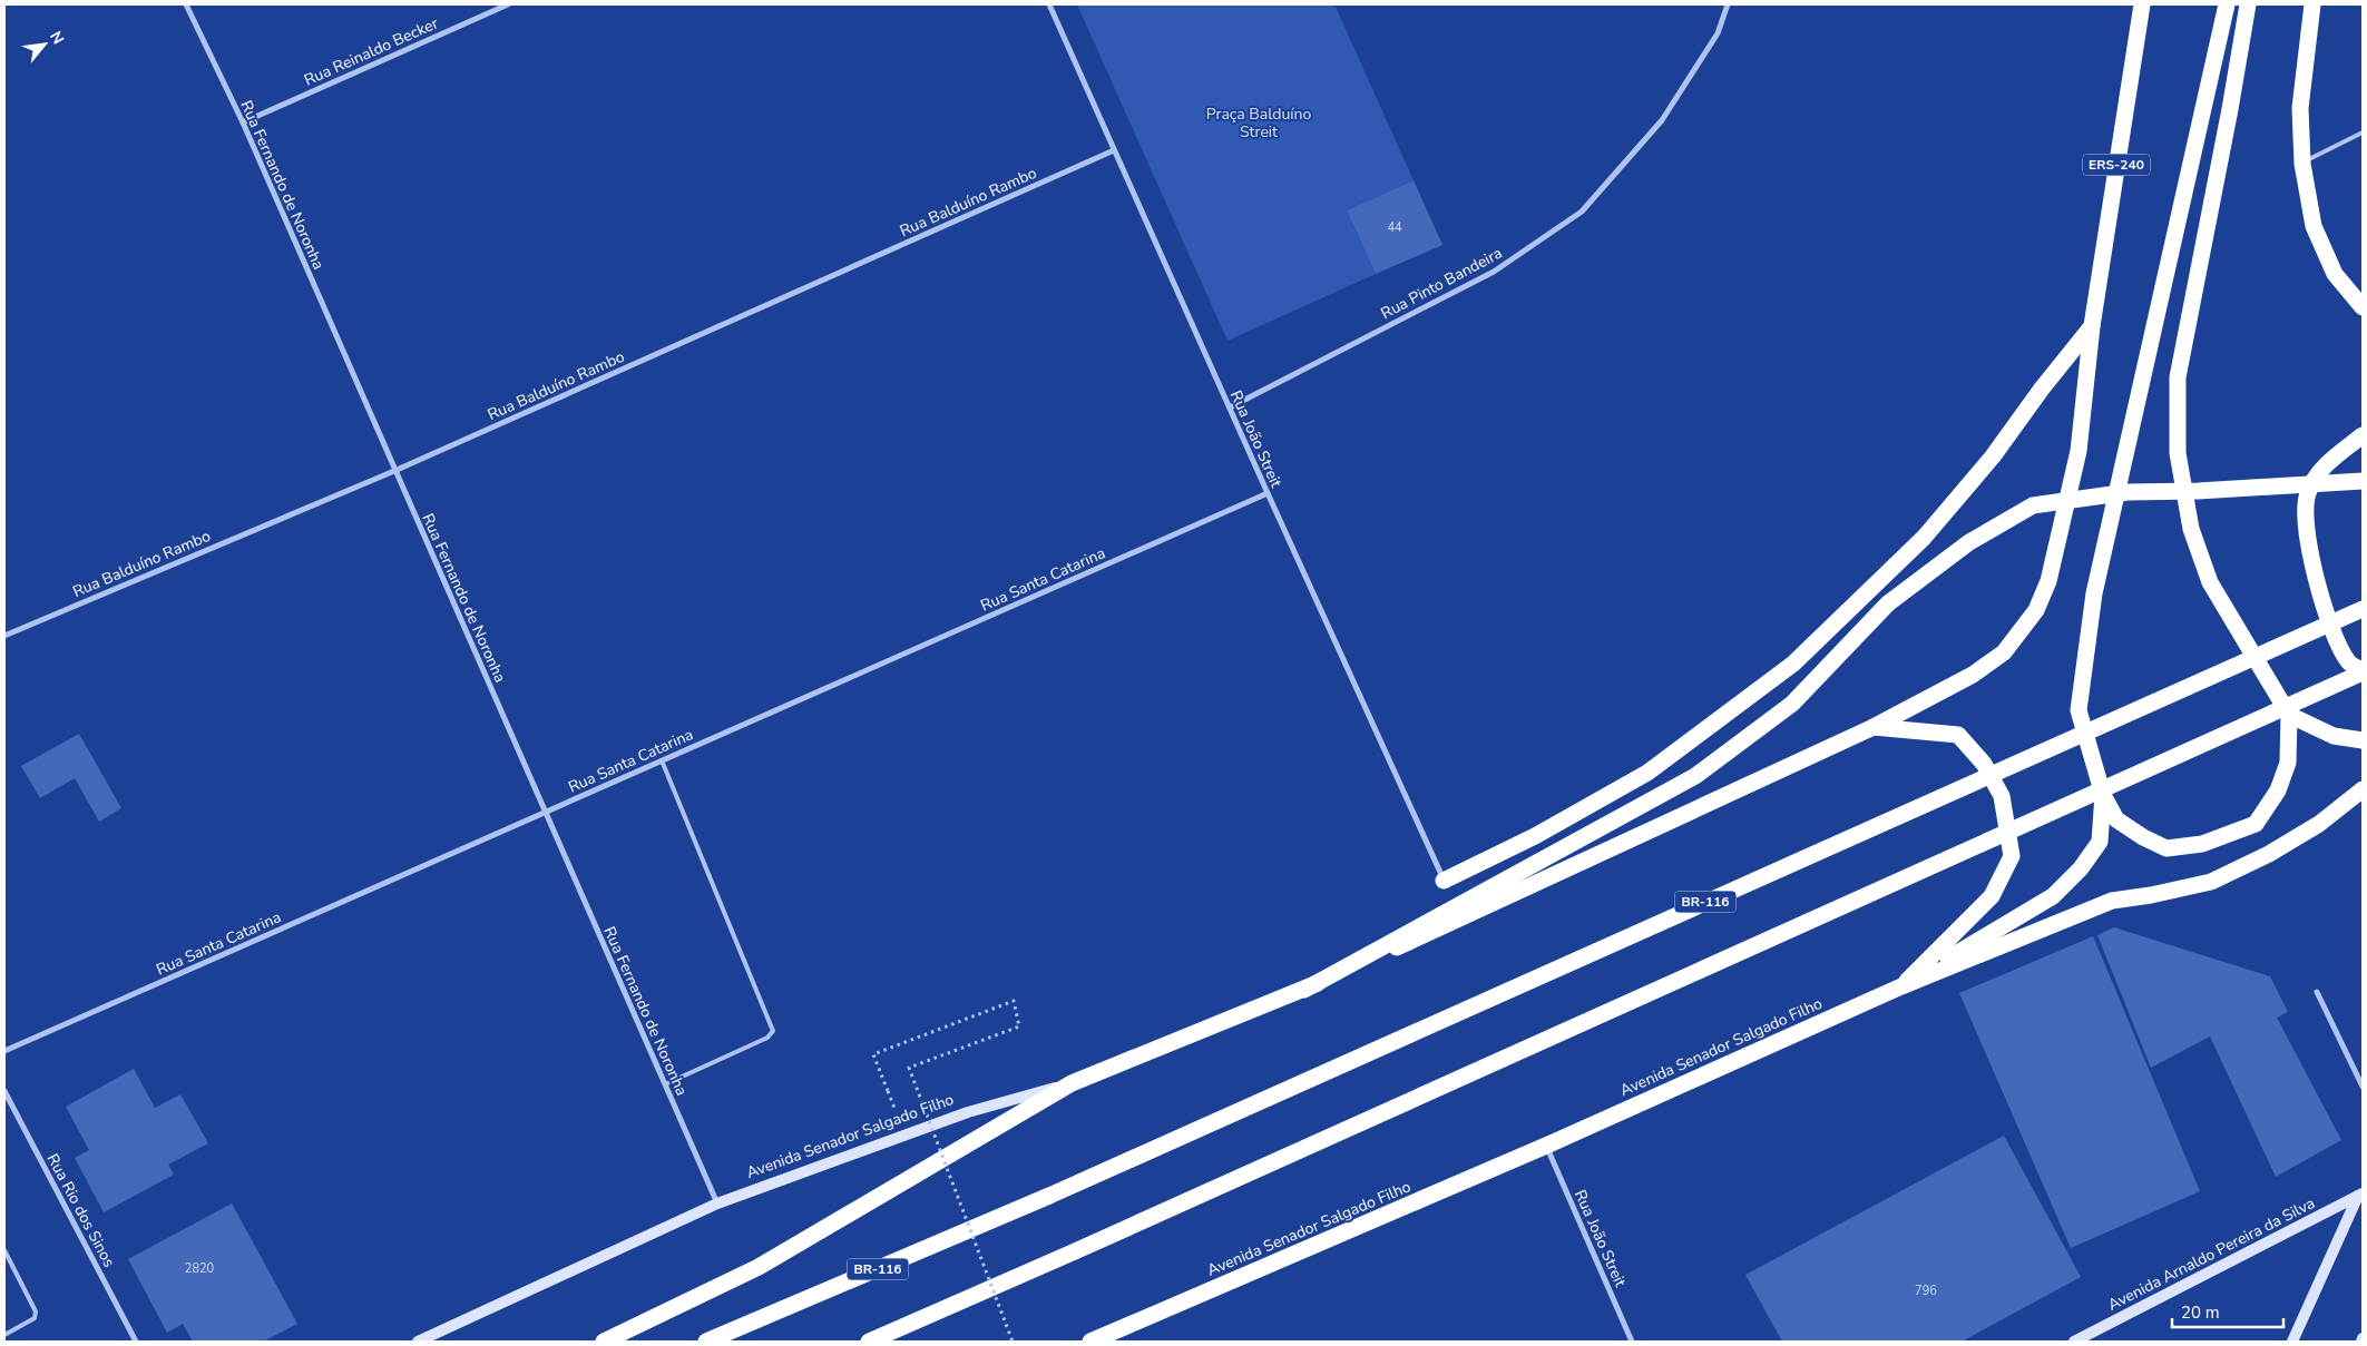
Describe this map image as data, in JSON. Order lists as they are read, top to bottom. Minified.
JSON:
{"streets":{"highway":["ERS-240","BR-116","Avenida Senador Salgado Filho"],"main road":["Avenida Arnaldo Pereira da Silva"],"street":["Rua Reinaldo Becker","Rua Fernando de Noronha","Rua Balduíno Rambo","Rua Pinto Bandeira","Rua João Streit","Rua Santa Catarina","Rua Rio dos Sinos"]},"crossings":[["Rua Reinaldo Becker","Rua Fernando de Noronha"],["Rua Fernando de Noronha","Rua Balduíno Rambo"],["Rua Fernando de Noronha","Rua Santa Catarina"],["Rua Fernando de Noronha","Avenida Senador Salgado Filho"],["Rua Balduíno Rambo","Rua João Streit"],["Rua Pinto Bandeira","Rua João Streit"],["Rua João Streit","Rua Santa Catarina"],["Rua João Streit","Avenida Senador Salgado Filho"]],"parks":["Praça Balduíno Streit"],"house_numbers":["44","2820","796"],"scale_bar":"20 m","north":"top right"}
